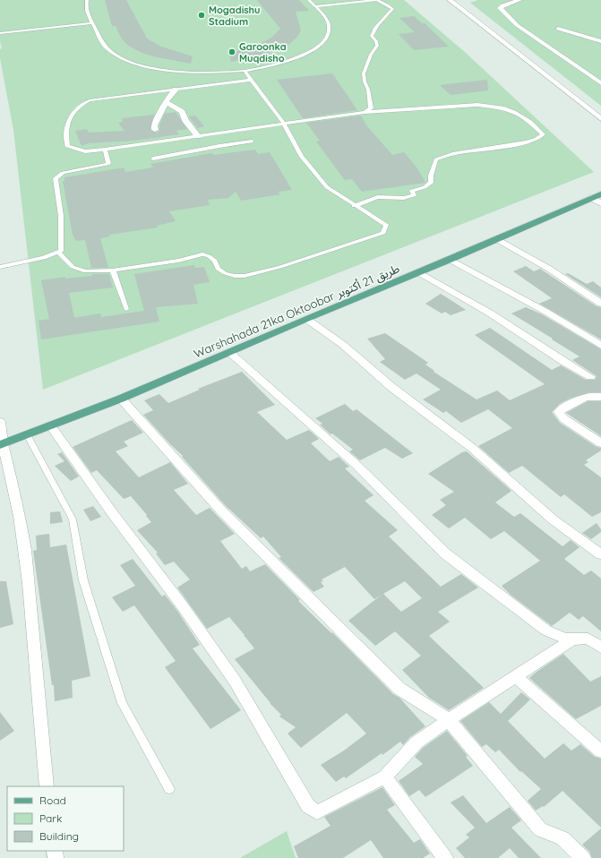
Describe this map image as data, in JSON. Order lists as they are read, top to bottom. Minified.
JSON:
{"streets":{"main road":["Warshahada 21ka Oktoobar طريق 21 أكتوبر"]},"places":["Mogadishu Stadium","Garoonka Muqdisho"],"legend":["Road","Park","Building"]}
